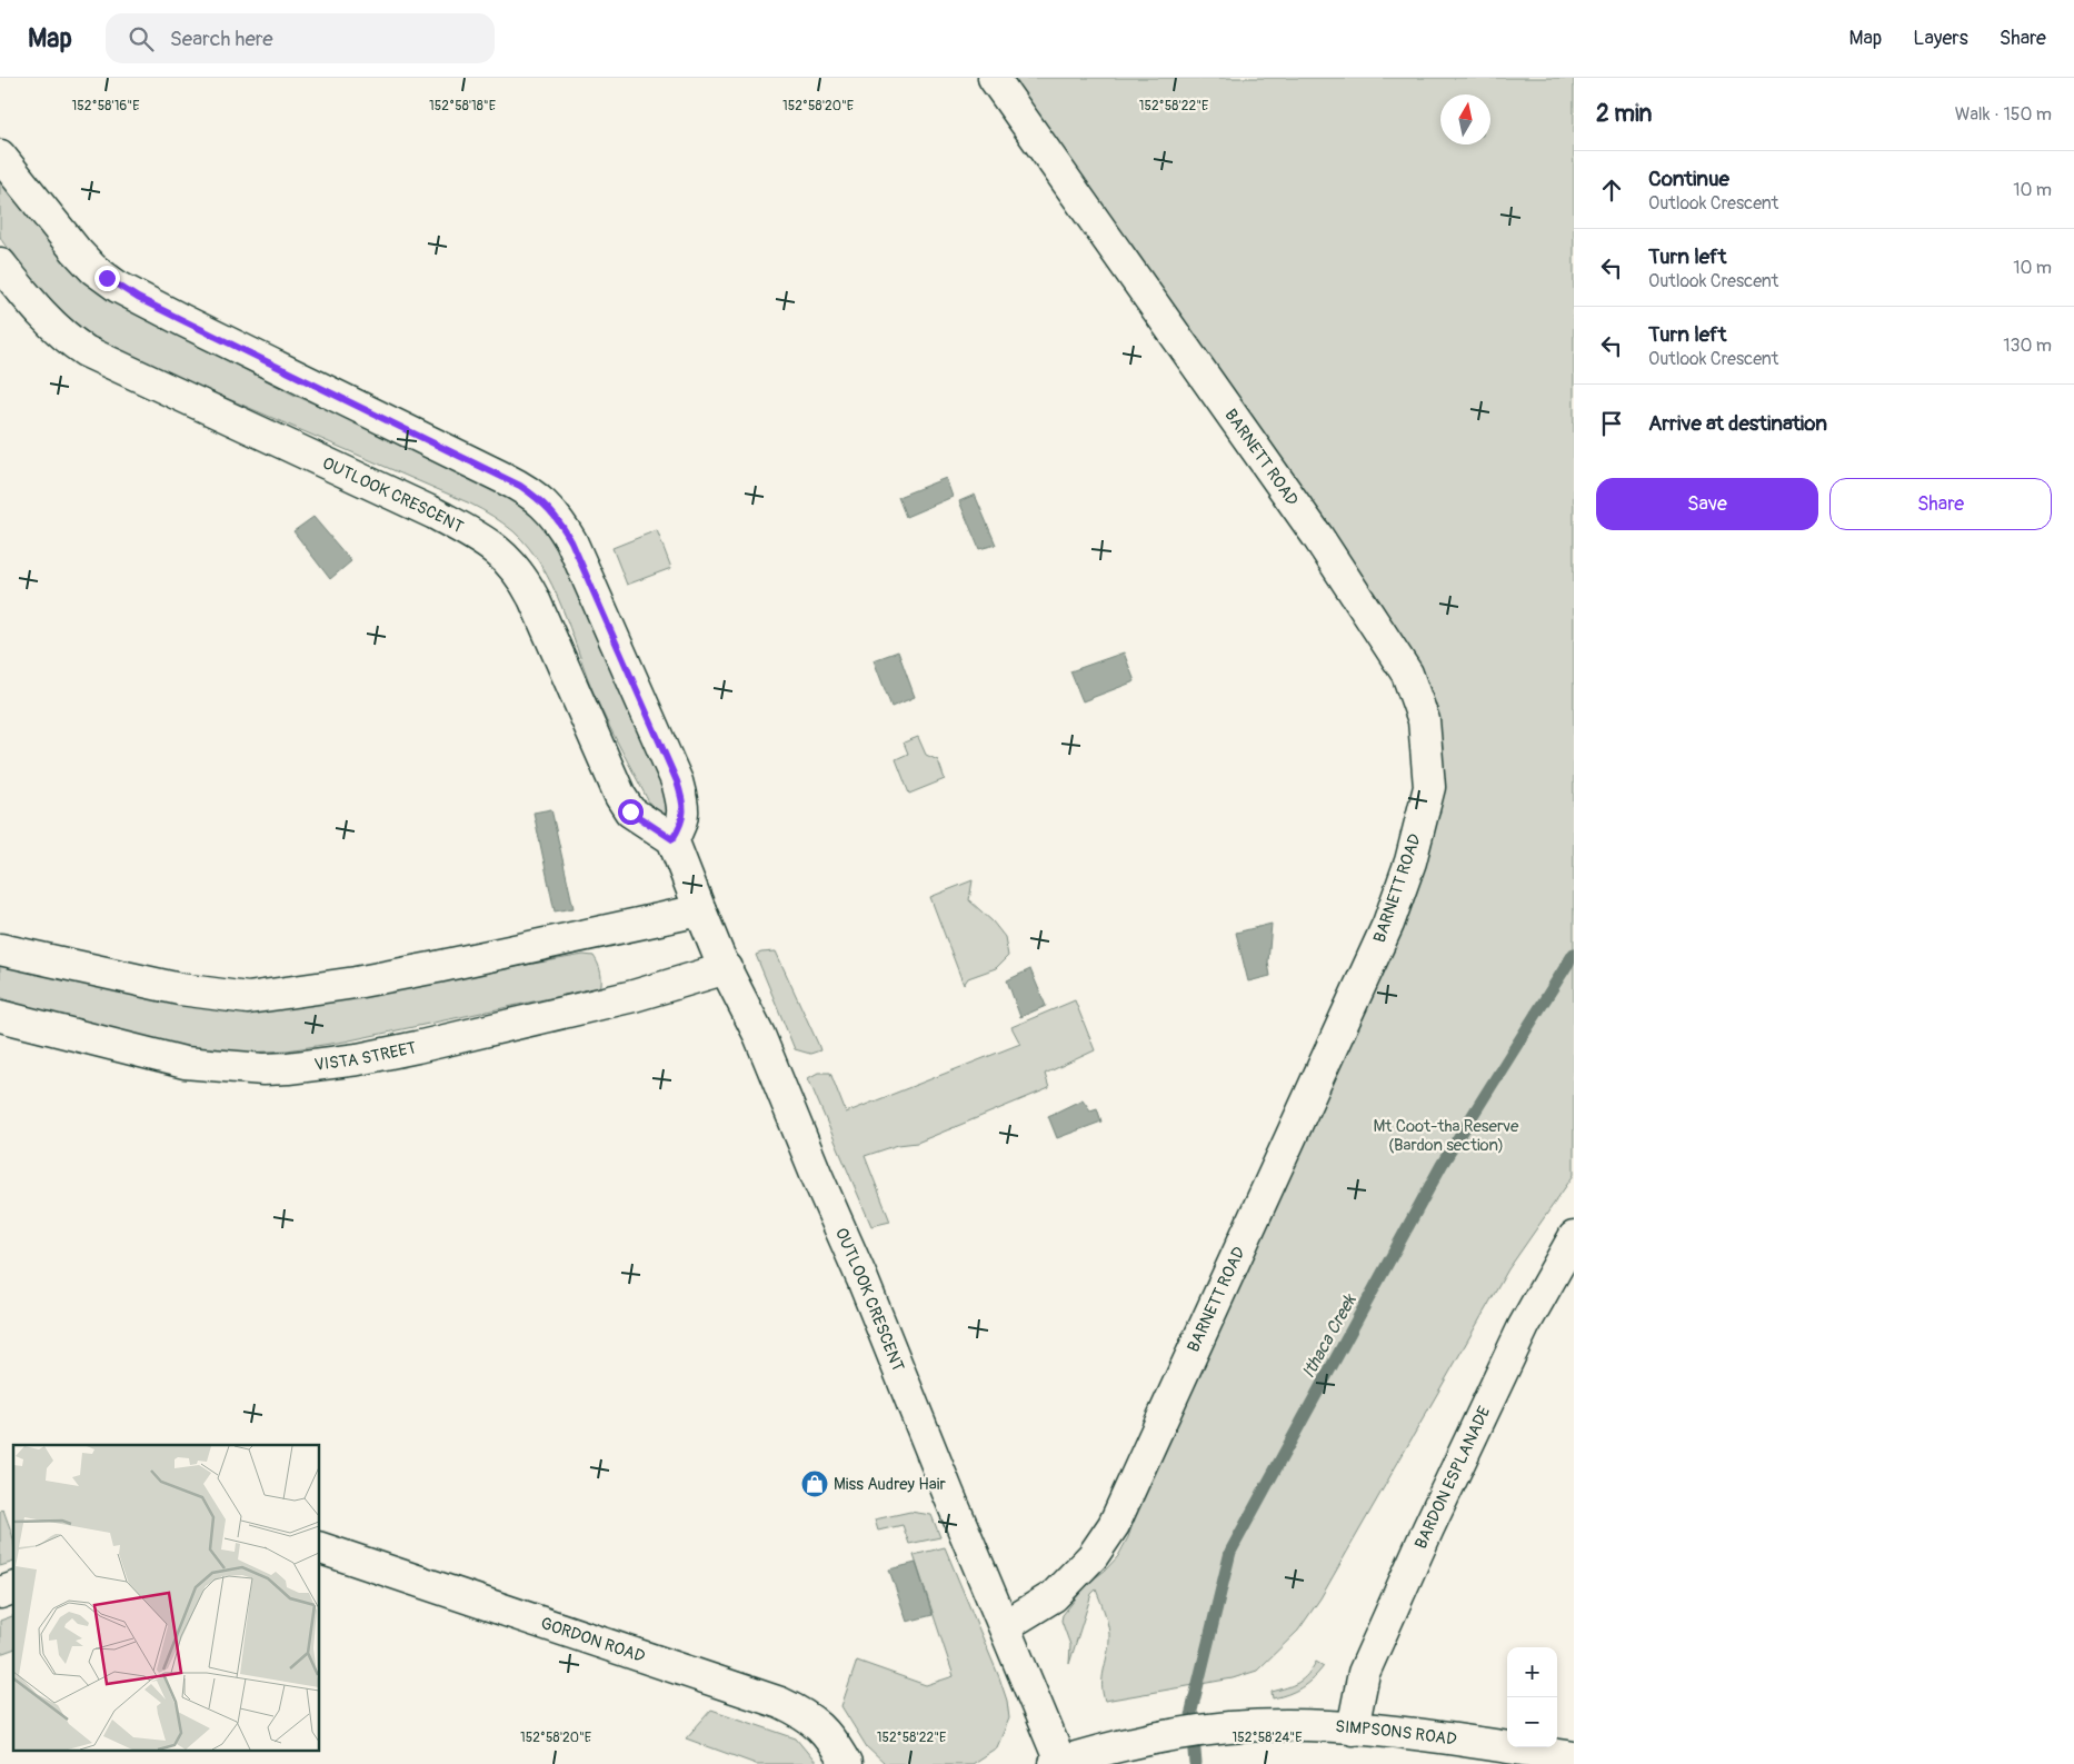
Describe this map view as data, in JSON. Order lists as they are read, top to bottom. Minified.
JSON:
{"streets":{"street":["BARNETT ROAD","OUTLOOK CRESCENT","VISTA STREET","BARDON ESPLANADE","GORDON ROAD","SIMPSONS ROAD"]},"crossings":[["BARNETT ROAD","OUTLOOK CRESCENT"],["OUTLOOK CRESCENT","VISTA STREET"],["OUTLOOK CRESCENT","SIMPSONS ROAD"],["BARDON ESPLANADE","SIMPSONS ROAD"]],"water":["Ithaca Creek"],"parks":["Mt Coot-tha Reserve (Bardon section)"],"places":{"shop":["Miss Audrey Hair"]},"north":"top","page":{"header":"Map","search":"Search here","nav":["Map","Layers","Share"],"heading":["2 min","Walk · 150 m"],"list":[["Continue","Outlook Crescent","10 m"],["Turn left","Outlook Crescent","10 m"],["Turn left","Outlook Crescent","130 m"],"Arrive at destination"],"buttons":["Save","Share"],"map_buttons":["+","−"]},"coordinates":["152°58'16\"E","152°58'18\"E","152°58'20\"E","152°58'22\"E","152°58'24\"E"]}
